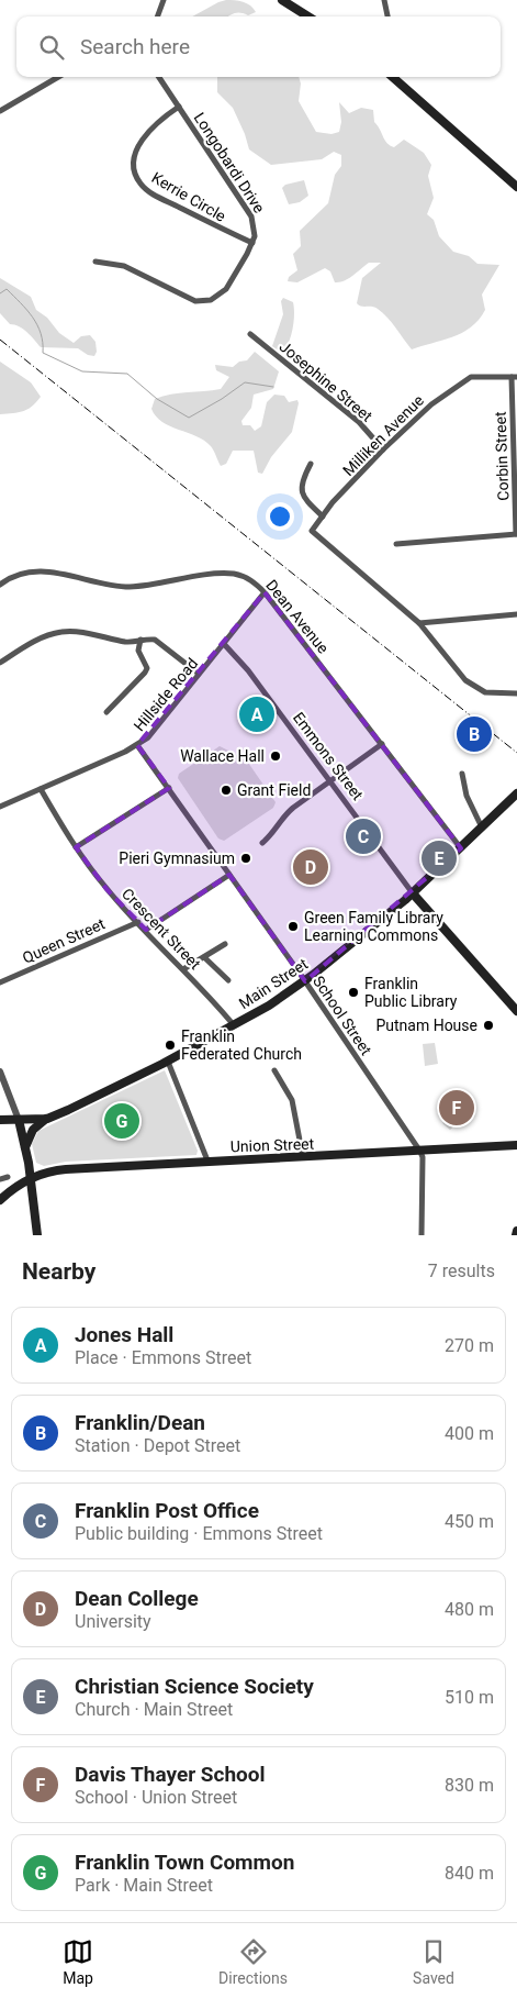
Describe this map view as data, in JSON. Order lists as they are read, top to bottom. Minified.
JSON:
{"streets":{"main road":["Emmons Street","Main Street","Union Street"],"street":["Longobardi Drive","Kerrie Circle","Josephine Street","Milliken Avenue","Corbin Street","Dean Avenue","Hillside Road","Crescent Street","Queen Street","School Street"]},"crossings":[["Longobardi Drive","Kerrie Circle"],["Josephine Street","Milliken Avenue"],["Milliken Avenue","Corbin Street"],["Dean Avenue","Hillside Road"],["Dean Avenue","Main Street"],["Hillside Road","Emmons Street"],["Hillside Road","Crescent Street"],["Hillside Road","School Street"],["Emmons Street","Main Street"],["Crescent Street","Queen Street"],["Crescent Street","Main Street"],["Main Street","School Street"],["School Street","Union Street"]],"places":["Wallace Hall","Grant Field","Pieri Gymnasium","Green Family Library Learning Commons","Franklin Public Library","Putnam House","Franklin Federated Church"],"page":{"search":"Search here","pins":["A","B","C","E","D","F","G"],"heading":["Nearby","7 results"],"list":[{"mark":"A","name":"Jones Hall","note":"Place · Emmons Street","value":"270 m"},{"mark":"B","name":"Franklin/Dean","note":"Station · Depot Street","value":"400 m"},{"mark":"C","name":"Franklin Post Office","note":"Public building · Emmons Street","value":"450 m"},{"mark":"D","name":"Dean College","note":"University","value":"480 m"},{"mark":"E","name":"Christian Science Society","note":"Church · Main Street","value":"510 m"},{"mark":"F","name":"Davis Thayer School","note":"School · Union Street","value":"830 m"},{"mark":"G","name":"Franklin Town Common","note":"Park · Main Street","value":"840 m"}],"nav":["Map","Directions","Saved"]}}
